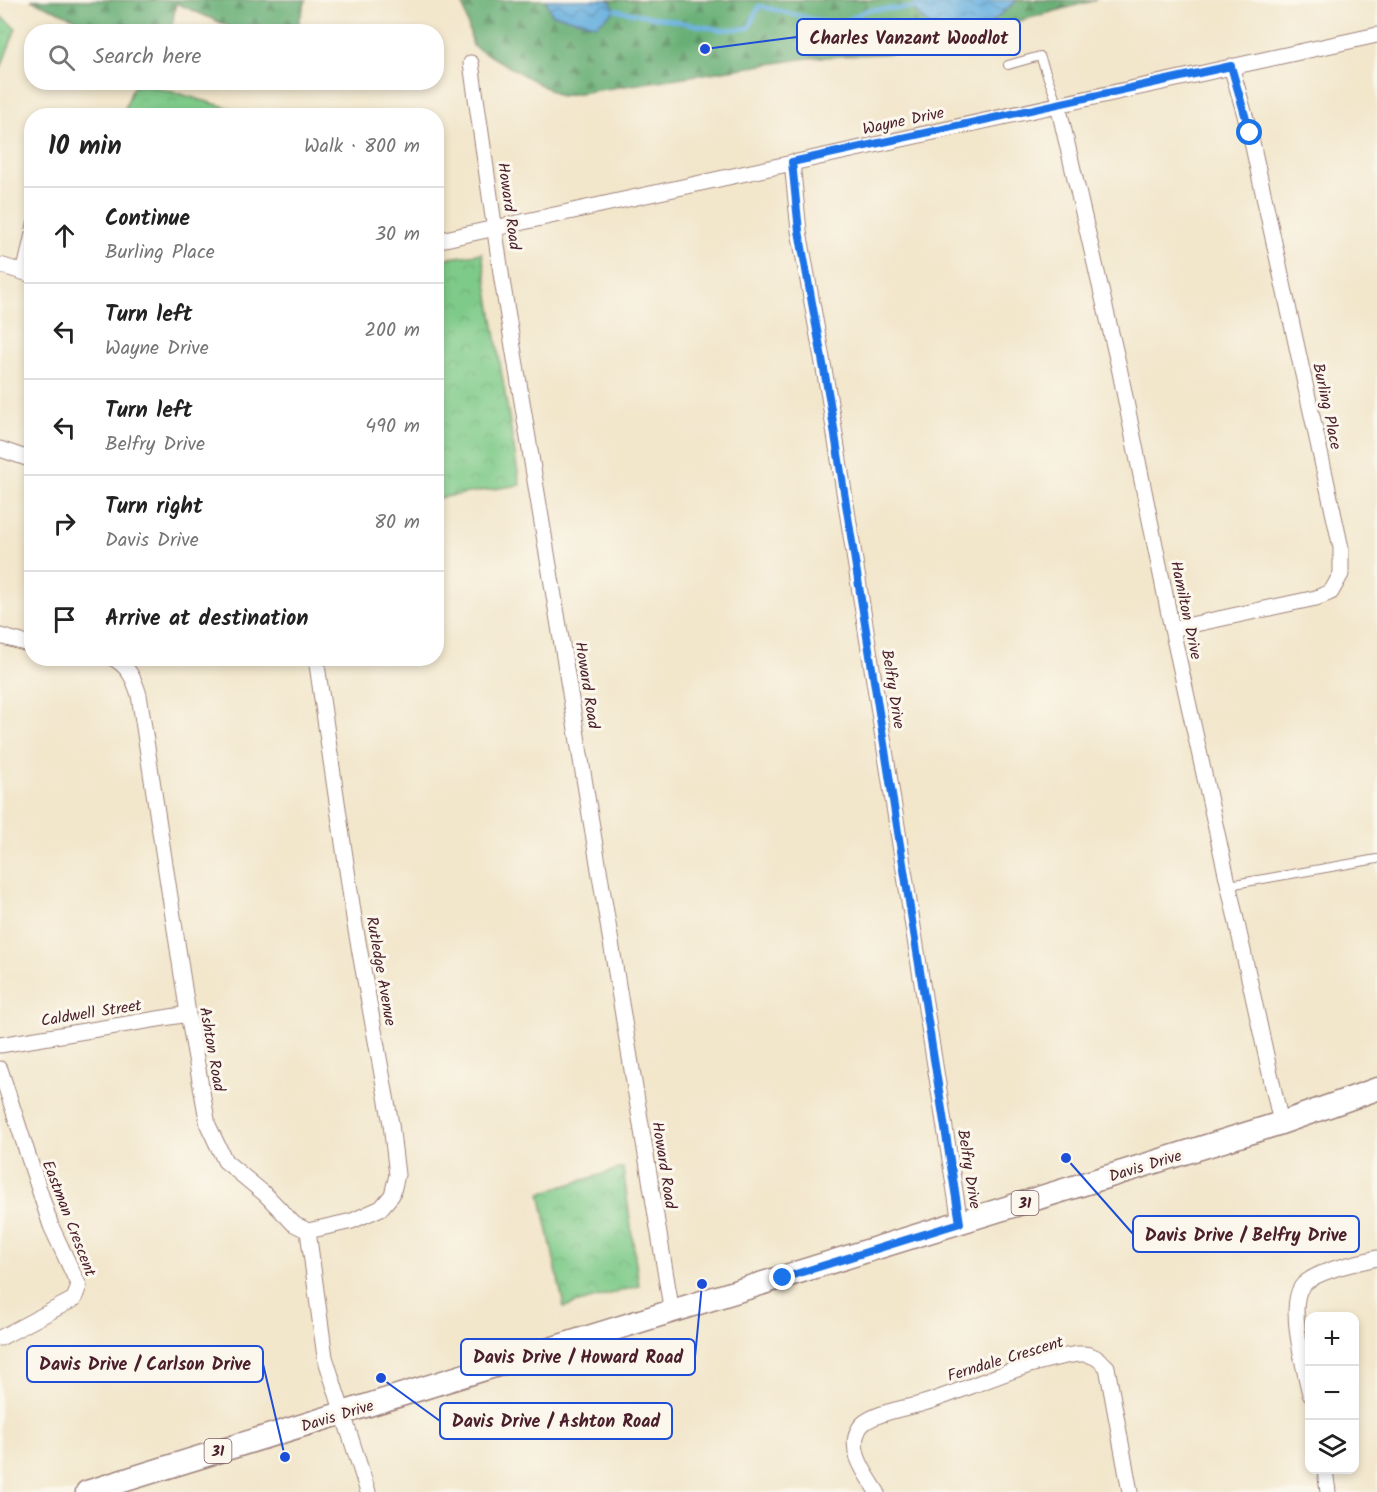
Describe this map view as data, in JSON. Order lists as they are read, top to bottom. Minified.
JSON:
{"streets":{"main road":["Davis Drive","31"],"street":["Wayne Drive","Howard Road","Burling Place","Hamilton Drive","Belfry Drive","Rutledge Avenue","Caldwell Street","Ashton Road","Eastman Crescent","Ferndale Crescent"]},"crossings":[["Wayne Drive","Howard Road"],["Wayne Drive","Burling Place"],["Wayne Drive","Hamilton Drive"],["Wayne Drive","Belfry Drive"],["Howard Road","Davis Drive"],["Burling Place","Hamilton Drive"],["Hamilton Drive","Davis Drive"],["Belfry Drive","Davis Drive"],["Rutledge Avenue","Ashton Road"],["Caldwell Street","Ashton Road"]],"places":["Charles Vanzant Woodlot","Davis Drive / Belfry Drive","Davis Drive / Howard Road","Davis Drive / Ashton Road","Davis Drive / Carlson Drive"],"page":{"search":"Search here","heading":["10 min","Walk · 800 m"],"list":[["Continue","Burling Place","30 m"],["Turn left","Wayne Drive","200 m"],["Turn left","Belfry Drive","490 m"],["Turn right","Davis Drive","80 m"],"Arrive at destination"],"map_buttons":["+","−"]}}
